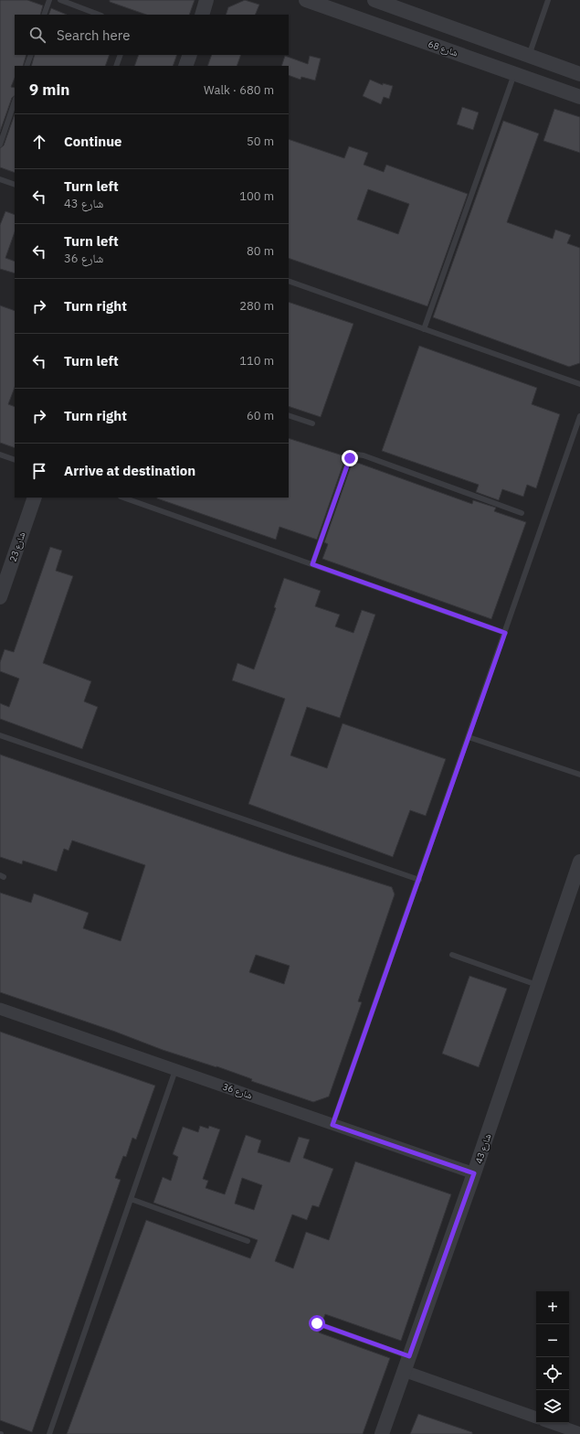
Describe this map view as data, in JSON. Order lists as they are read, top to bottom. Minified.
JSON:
{"streets":{"street":["شارع 68","شارع 23","شارع 36","شارع 43"]},"crossings":[["شارع 36","شارع 43"]],"page":{"search":"Search here","heading":["9 min","Walk · 680 m"],"list":[["Continue","50 m"],["Turn left","شارع 43","100 m"],["Turn left","شارع 36","80 m"],["Turn right","280 m"],["Turn left","110 m"],["Turn right","60 m"],"Arrive at destination"],"map_buttons":["+","−"]}}
